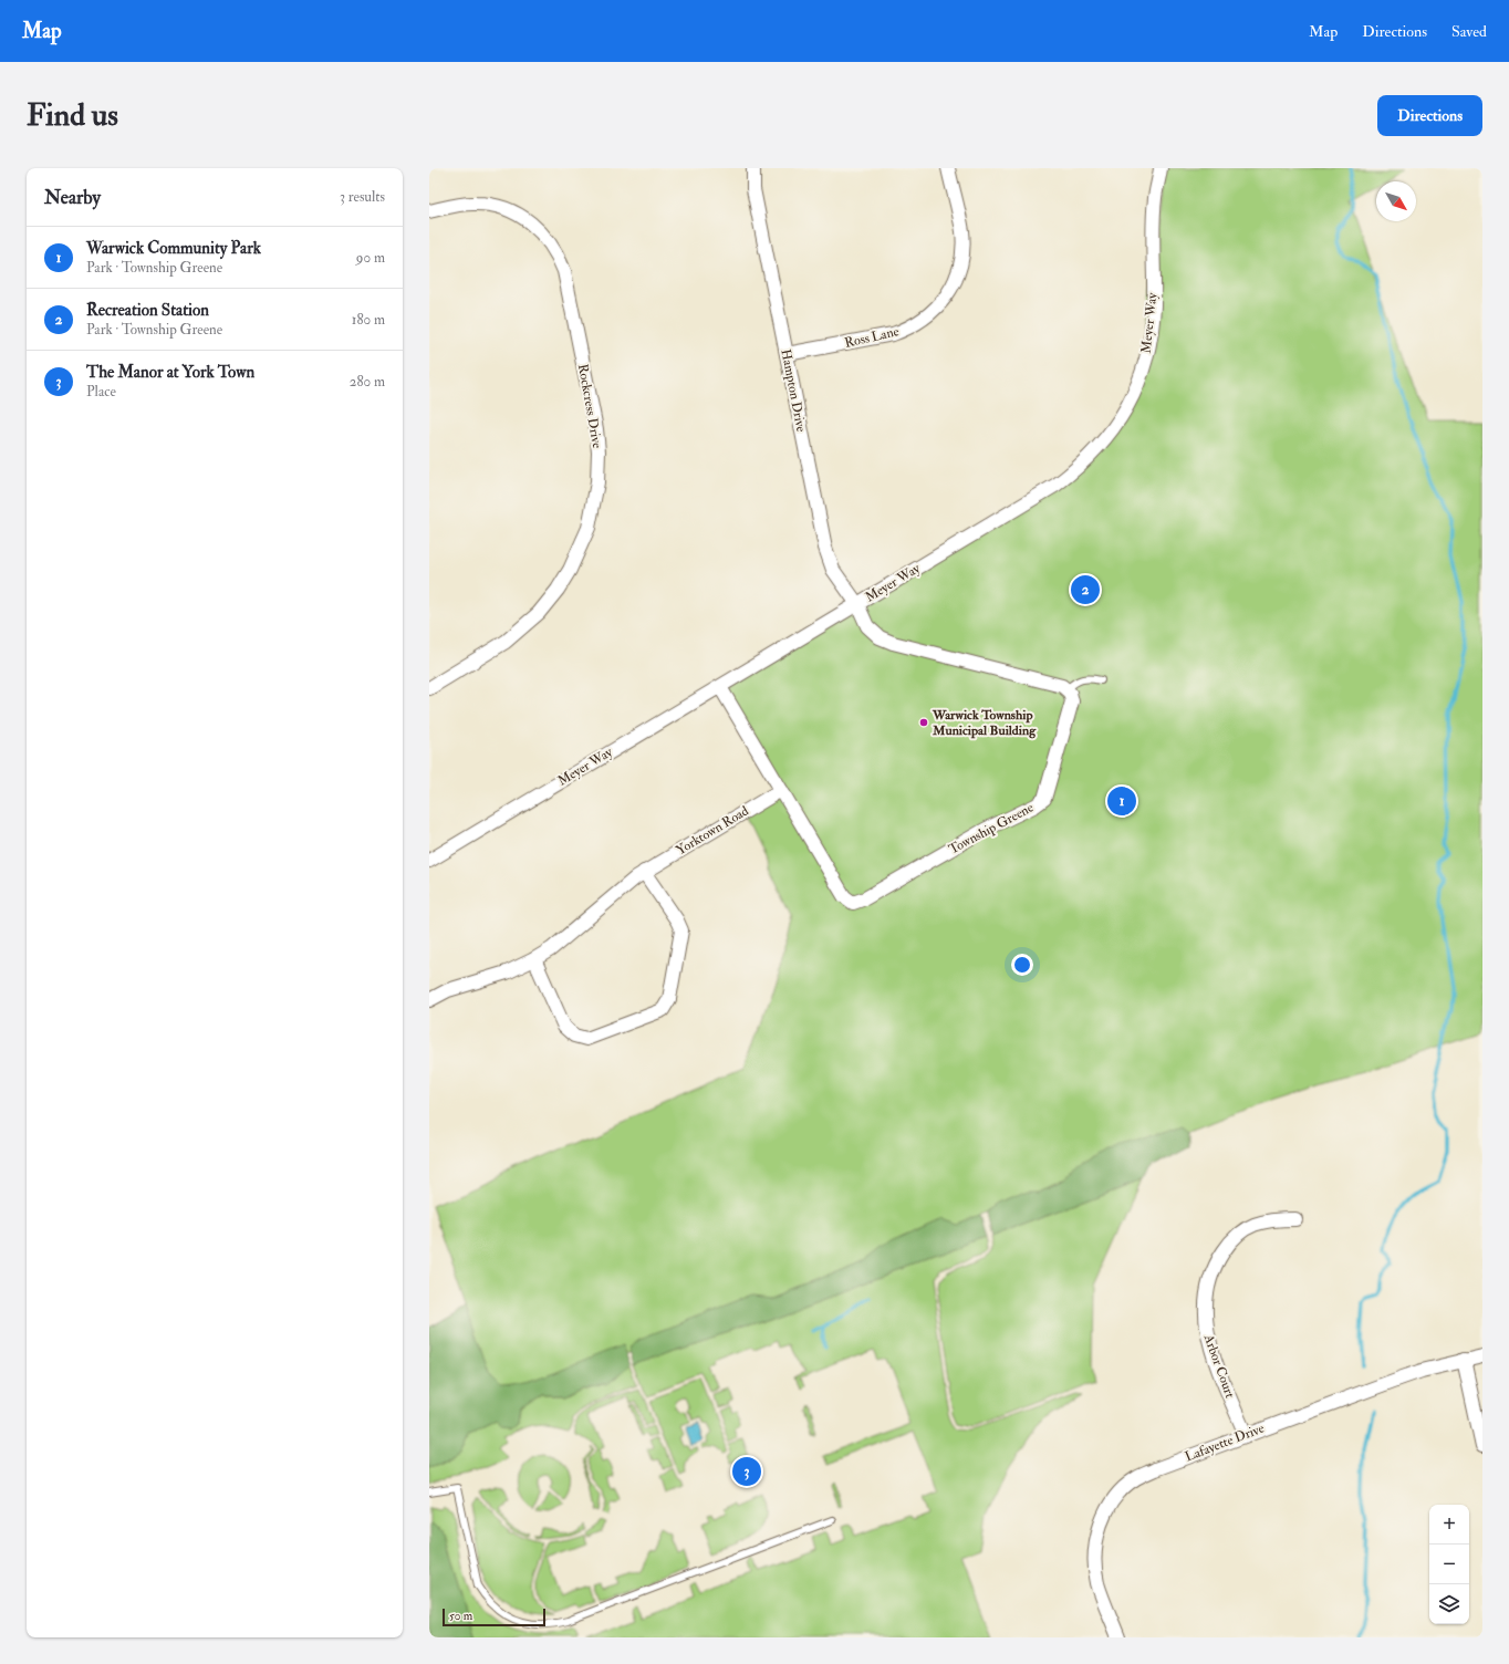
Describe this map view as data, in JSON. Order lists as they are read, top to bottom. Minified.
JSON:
{"streets":{"street":["Meyer Way","Ross Lane","Hampton Drive","Rockcress Drive","Township Greene","Yorktown Road","Arbor Court","Lafayette Drive"]},"crossings":[["Meyer Way","Hampton Drive"],["Meyer Way","Township Greene"],["Ross Lane","Hampton Drive"],["Township Greene","Yorktown Road"],["Arbor Court","Lafayette Drive"]],"places":["Warwick Township Municipal Building"],"scale_bar":"50 m","north":"bottom right","page":{"header":"Map","nav":["Map","Directions","Saved"],"buttons":"Directions","title":"Find us","heading":["Nearby","3 results"],"list":[{"mark":"1","name":"Warwick Community Park","note":"Park · Township Greene","value":"90 m"},{"mark":"2","name":"Recreation Station","note":"Park · Township Greene","value":"180 m"},{"mark":"3","name":"The Manor at York Town","note":"Place","value":"280 m"}],"pins":["2","1","3"],"map_buttons":["+","−"],"scale":"50 m"}}
